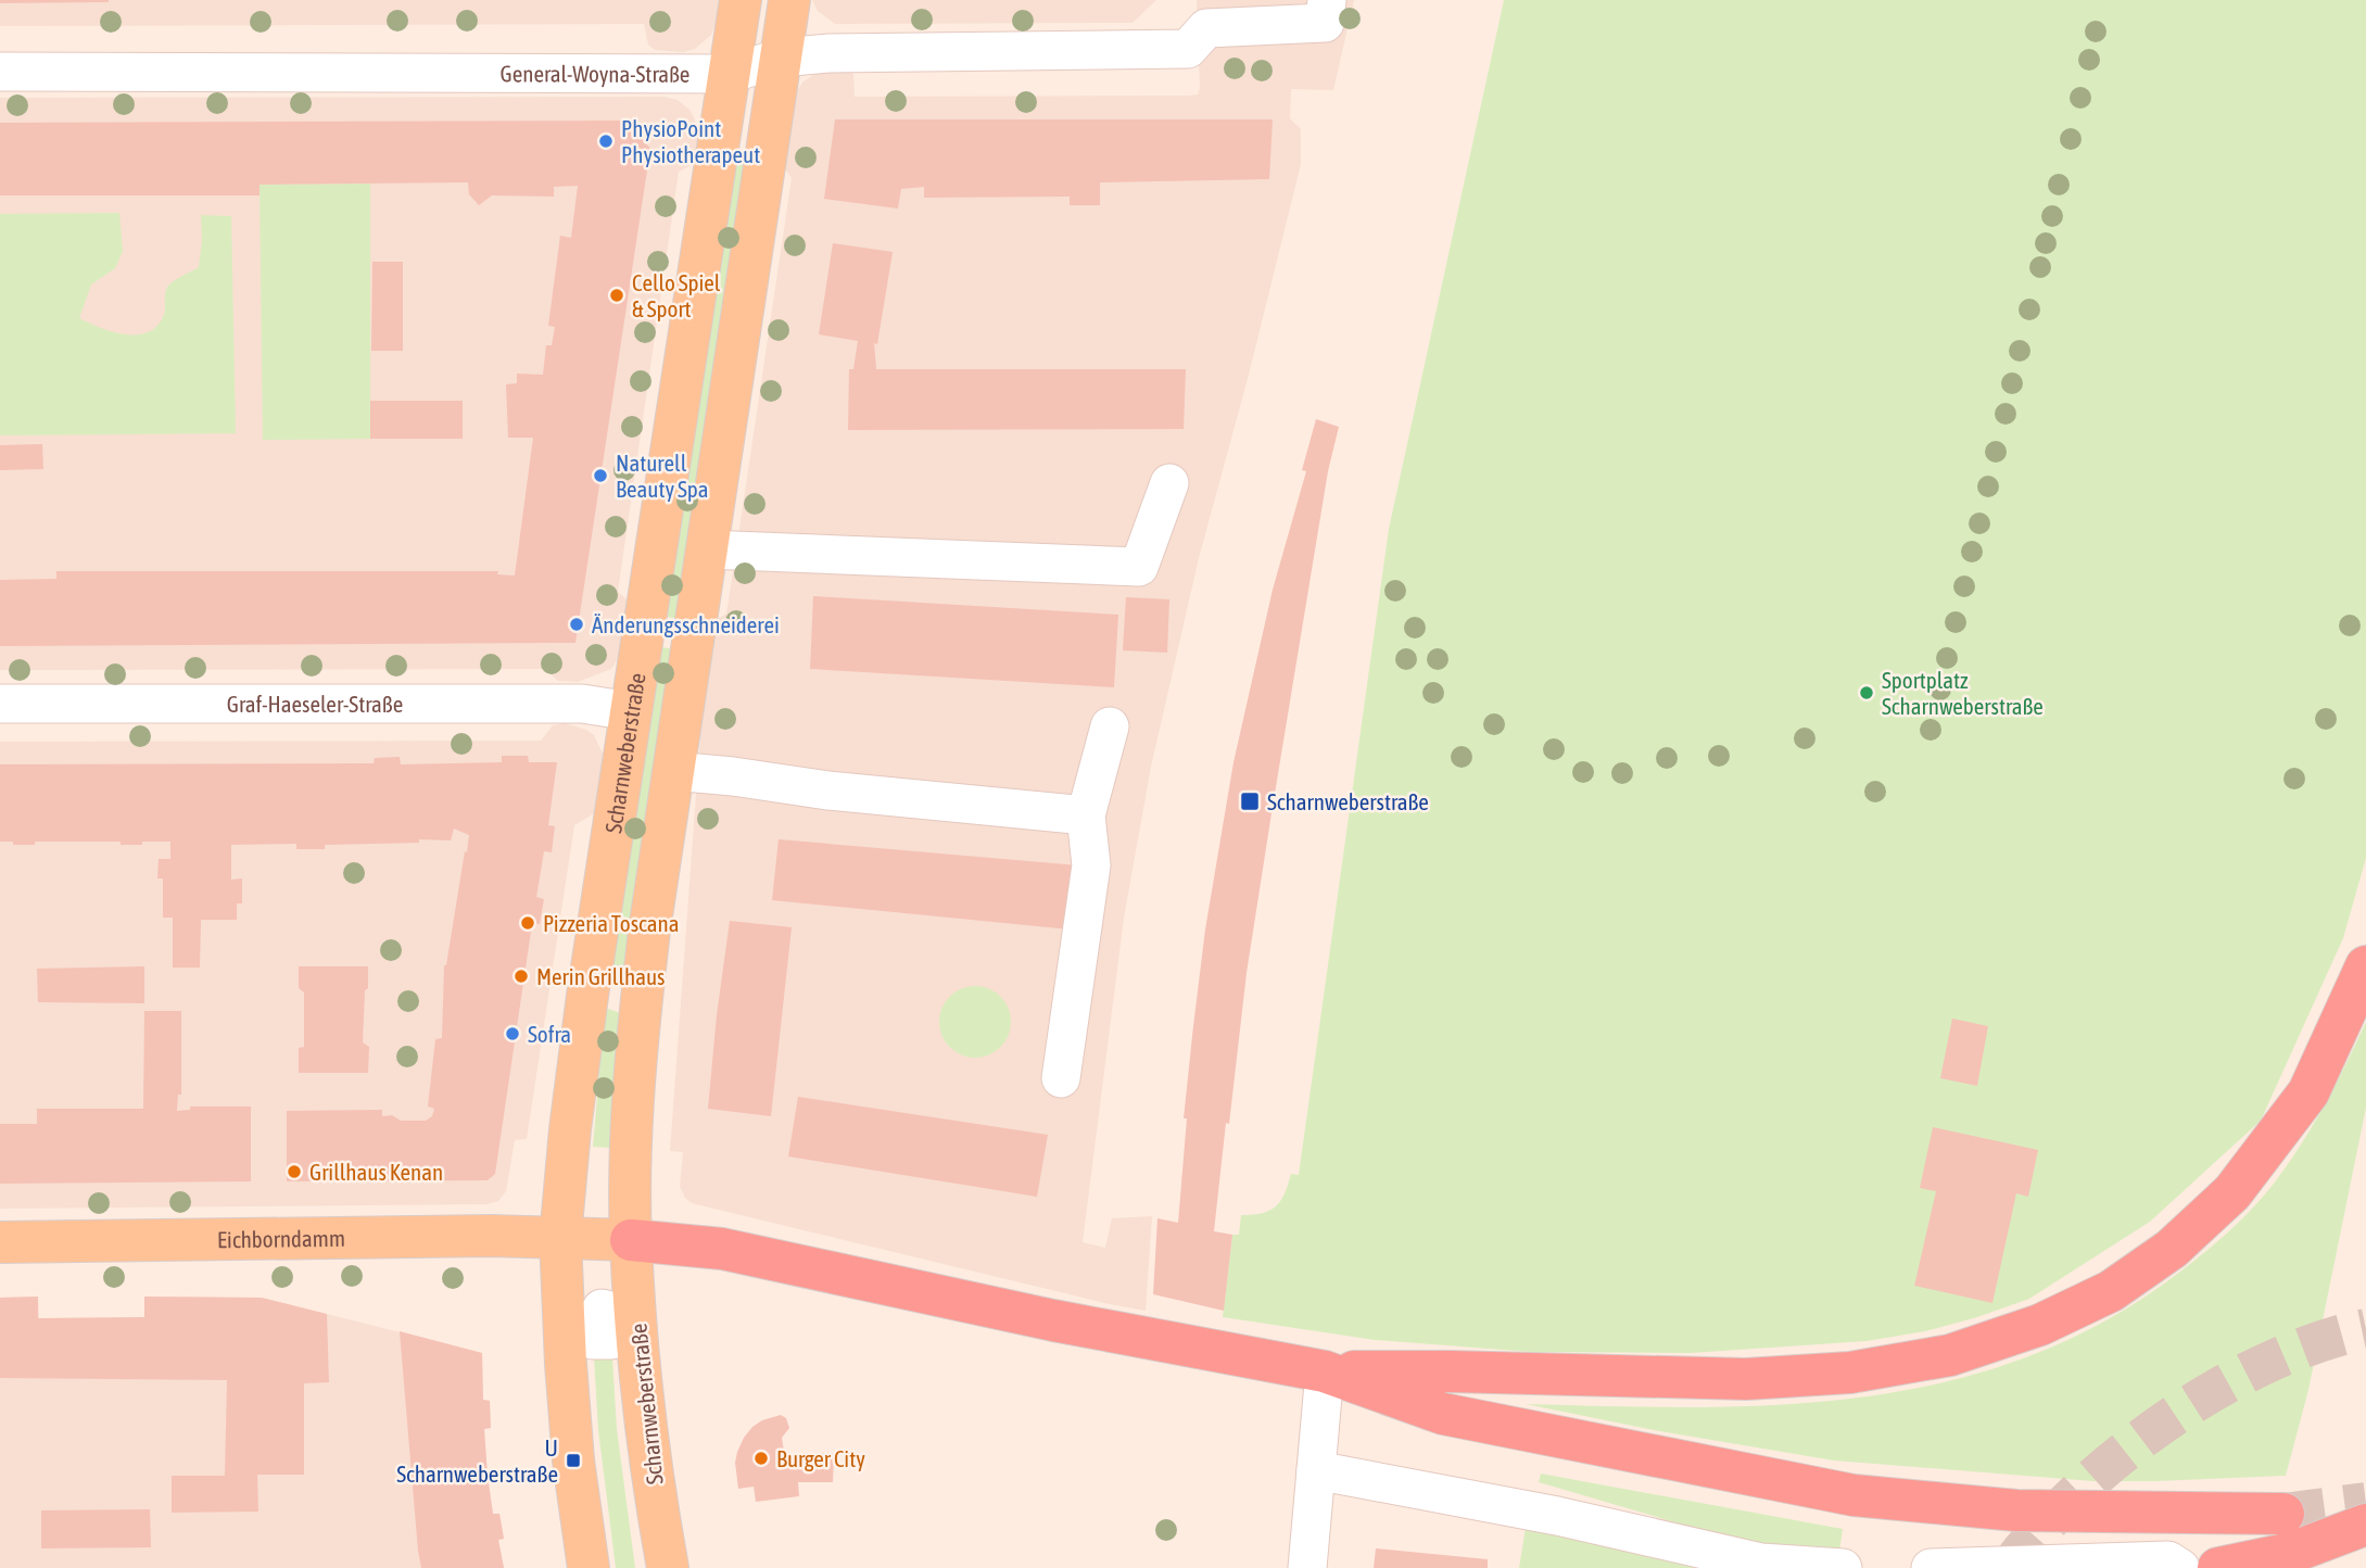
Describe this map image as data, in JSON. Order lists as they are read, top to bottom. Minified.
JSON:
{"streets":{"main road":["Scharnweberstraße","Eichborndamm"],"street":["General-Woyna-Straße","Graf-Haeseler-Straße"]},"crossings":[["General-Woyna-Straße","Scharnweberstraße"],["Graf-Haeseler-Straße","Scharnweberstraße"],["Scharnweberstraße","Eichborndamm"]],"places":{"other":["PhysioPoint Physiotherapeut","Cello Spiel & Sport","Naturell Beauty Spa","Änderungsschneiderei","Sportplatz Scharnweberstraße","Pizzeria Toscana","Merin Grillhaus","Sofra","Grillhaus Kenan","Burger City"],"transit":["Scharnweberstraße","U Scharnweberstraße"]}}
